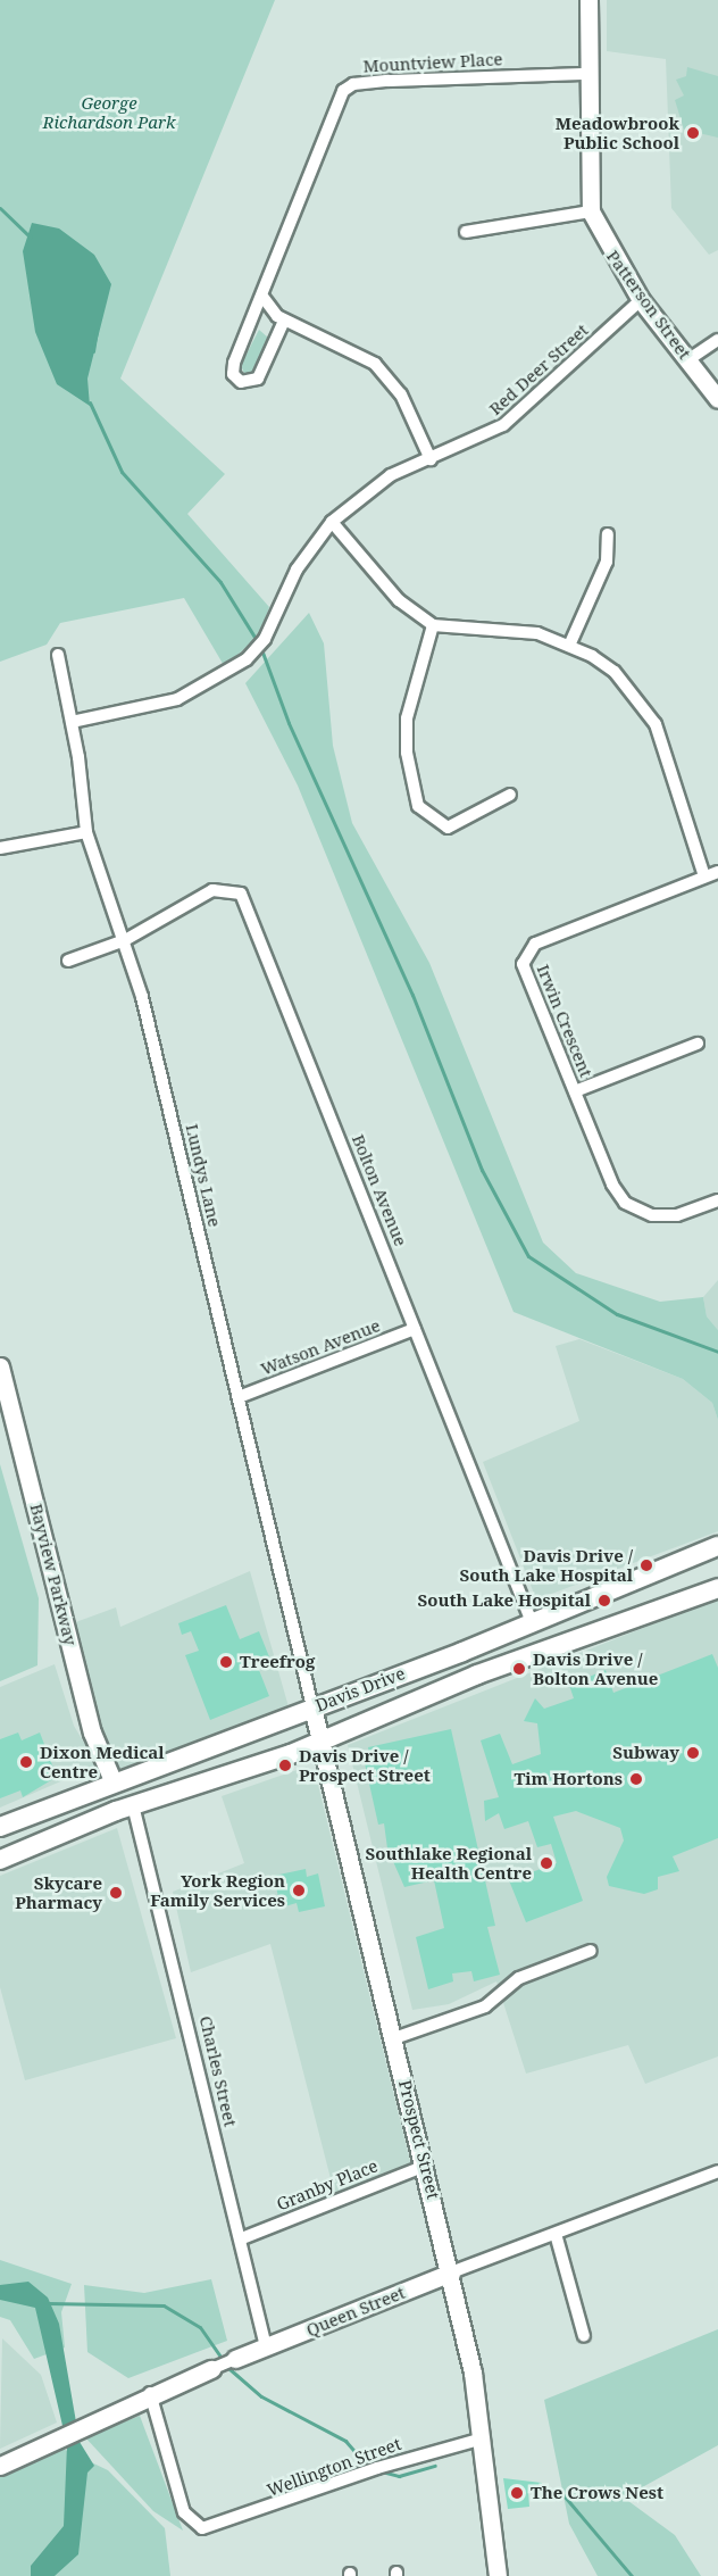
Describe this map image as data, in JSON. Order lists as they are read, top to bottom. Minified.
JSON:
{"streets":{"main road":["Patterson Street","Bayview Parkway","Davis Drive","Prospect Street","Queen Street"],"street":["Mountview Place","Red Deer Street","Irwin Crescent","Lundys Lane","Bolton Avenue","Watson Avenue","Charles Street","Granby Place","Wellington Street"]},"crossings":[["Mountview Place","Patterson Street"],["Patterson Street","Red Deer Street"],["Red Deer Street","Lundys Lane"],["Lundys Lane","Bolton Avenue"],["Lundys Lane","Watson Avenue"],["Lundys Lane","Davis Drive"],["Lundys Lane","Prospect Street"],["Bolton Avenue","Watson Avenue"],["Bolton Avenue","Davis Drive"],["Bayview Parkway","Davis Drive"],["Davis Drive","Charles Street"],["Davis Drive","Prospect Street"],["Charles Street","Granby Place"],["Charles Street","Queen Street"],["Prospect Street","Granby Place"],["Prospect Street","Queen Street"],["Prospect Street","Wellington Street"],["Queen Street","Wellington Street"]],"parks":["George Richardson Park"],"places":["Meadowbrook Public School","Davis Drive / South Lake Hospital","South Lake Hospital","Treefrog","Davis Drive / Bolton Avenue","Subway","Dixon Medical Centre","Davis Drive / Prospect Street","Tim Hortons","Southlake Regional Health Centre","York Region Family Services","Skycare Pharmacy","The Crows Nest"]}
